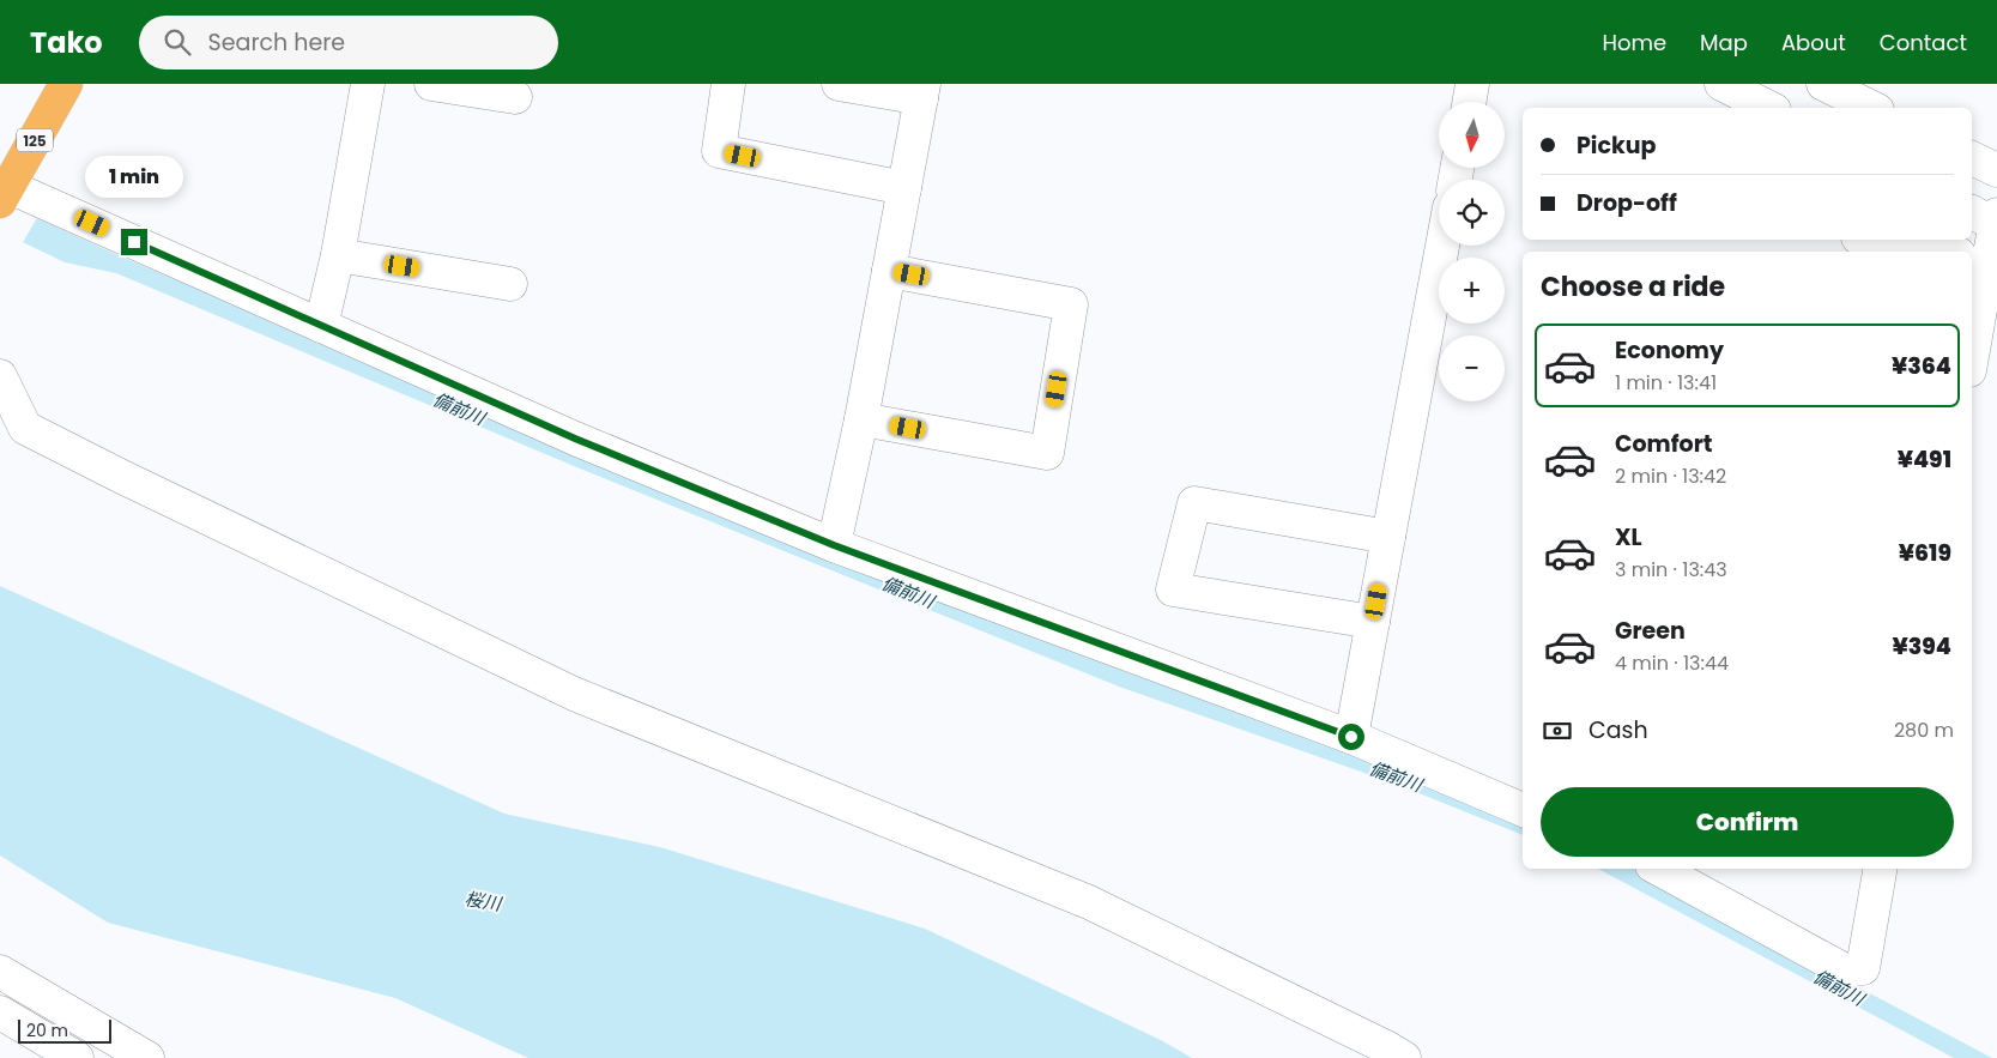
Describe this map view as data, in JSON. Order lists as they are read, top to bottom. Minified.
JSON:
{"streets":{"highway":["125"]},"water":["備前川","桜川"],"scale_bar":"20 m","north":"bottom","page":{"header":"Tako","search":"Search here","nav":["Home","Map","About","Contact"],"map_buttons":["+","−"],"banner":["Pickup","Drop-off"],"bubble":"1 min","heading":"Choose a ride","list":[{"name":"Economy","note":"1 min · 13:41","value":"¥364"},{"name":"Comfort","note":"2 min · 13:42","value":"¥491"},{"name":"XL","note":"3 min · 13:43","value":"¥619"},{"name":"Green","note":"4 min · 13:44","value":"¥394"}],"pay":["Cash","280 m"],"buttons":"Confirm","scale":"20 m"}}
